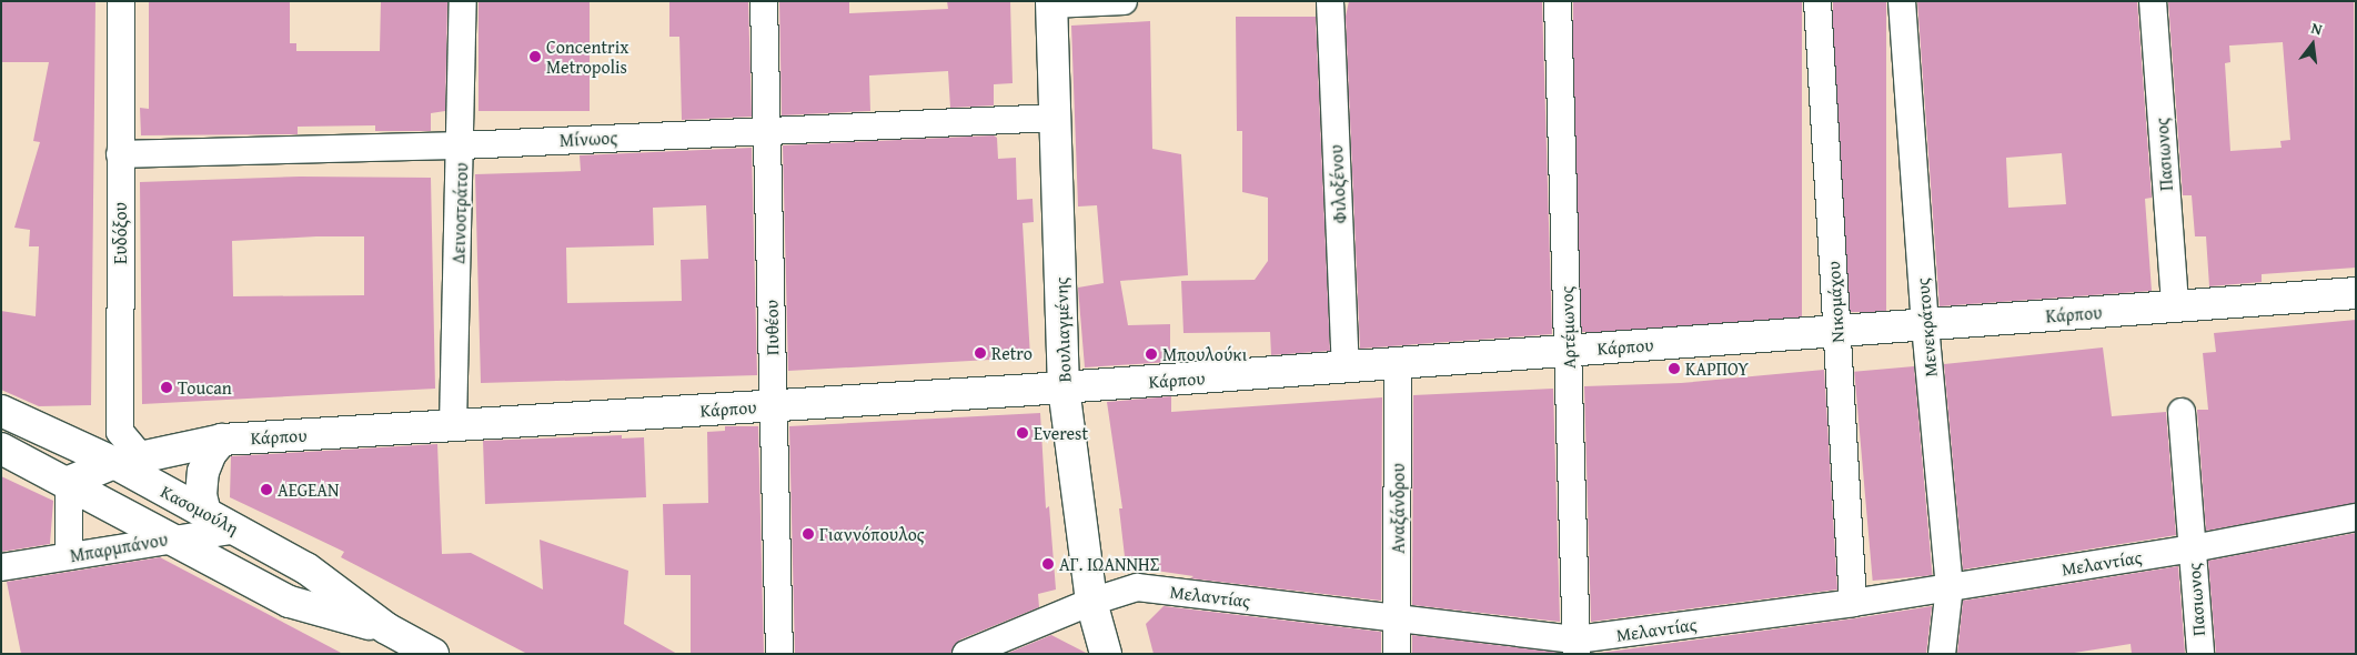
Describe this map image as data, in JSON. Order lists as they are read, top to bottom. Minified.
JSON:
{"streets":{"main road":["Κάρπου","Βουλιαγμένης","Κασομούλη"],"street":["Μίνωος","Πασιωνος","Φιλοξένου","Δεινοστράτου","Ευδόξου","Νικομάχου","Πυθέου","Αρτέμωνος","Μενεκράτους","Αναξάνδρου","Μπαρμπάνου","Μελαντίας"]},"crossings":[["Μίνωος","Δεινοστράτου"],["Μίνωος","Ευδόξου"],["Μίνωος","Πυθέου"],["Μίνωος","Βουλιαγμένης"],["Πασιωνος","Κάρπου"],["Πασιωνος","Μελαντίας"],["Φιλοξένου","Κάρπου"],["Δεινοστράτου","Κάρπου"],["Ευδόξου","Κάρπου"],["Ευδόξου","Κασομούλη"],["Νικομάχου","Κάρπου"],["Νικομάχου","Μελαντίας"],["Κάρπου","Πυθέου"],["Κάρπου","Αρτέμωνος"],["Κάρπου","Μενεκράτους"],["Κάρπου","Βουλιαγμένης"],["Κάρπου","Αναξάνδρου"],["Κάρπου","Κασομούλη"],["Αρτέμωνος","Μελαντίας"],["Μενεκράτους","Μελαντίας"],["Βουλιαγμένης","Μελαντίας"],["Αναξάνδρου","Μελαντίας"],["Κασομούλη","Μπαρμπάνου"]],"places":["Concentrix Metropolis","Retro","Μπουλούκι","ΚΑΡΠΟΥ","Toucan","Everest","AEGEAN","Γιαννόπουλος","ΑΓ. ΙΩΑΝΝΗΣ"],"north":"top"}
